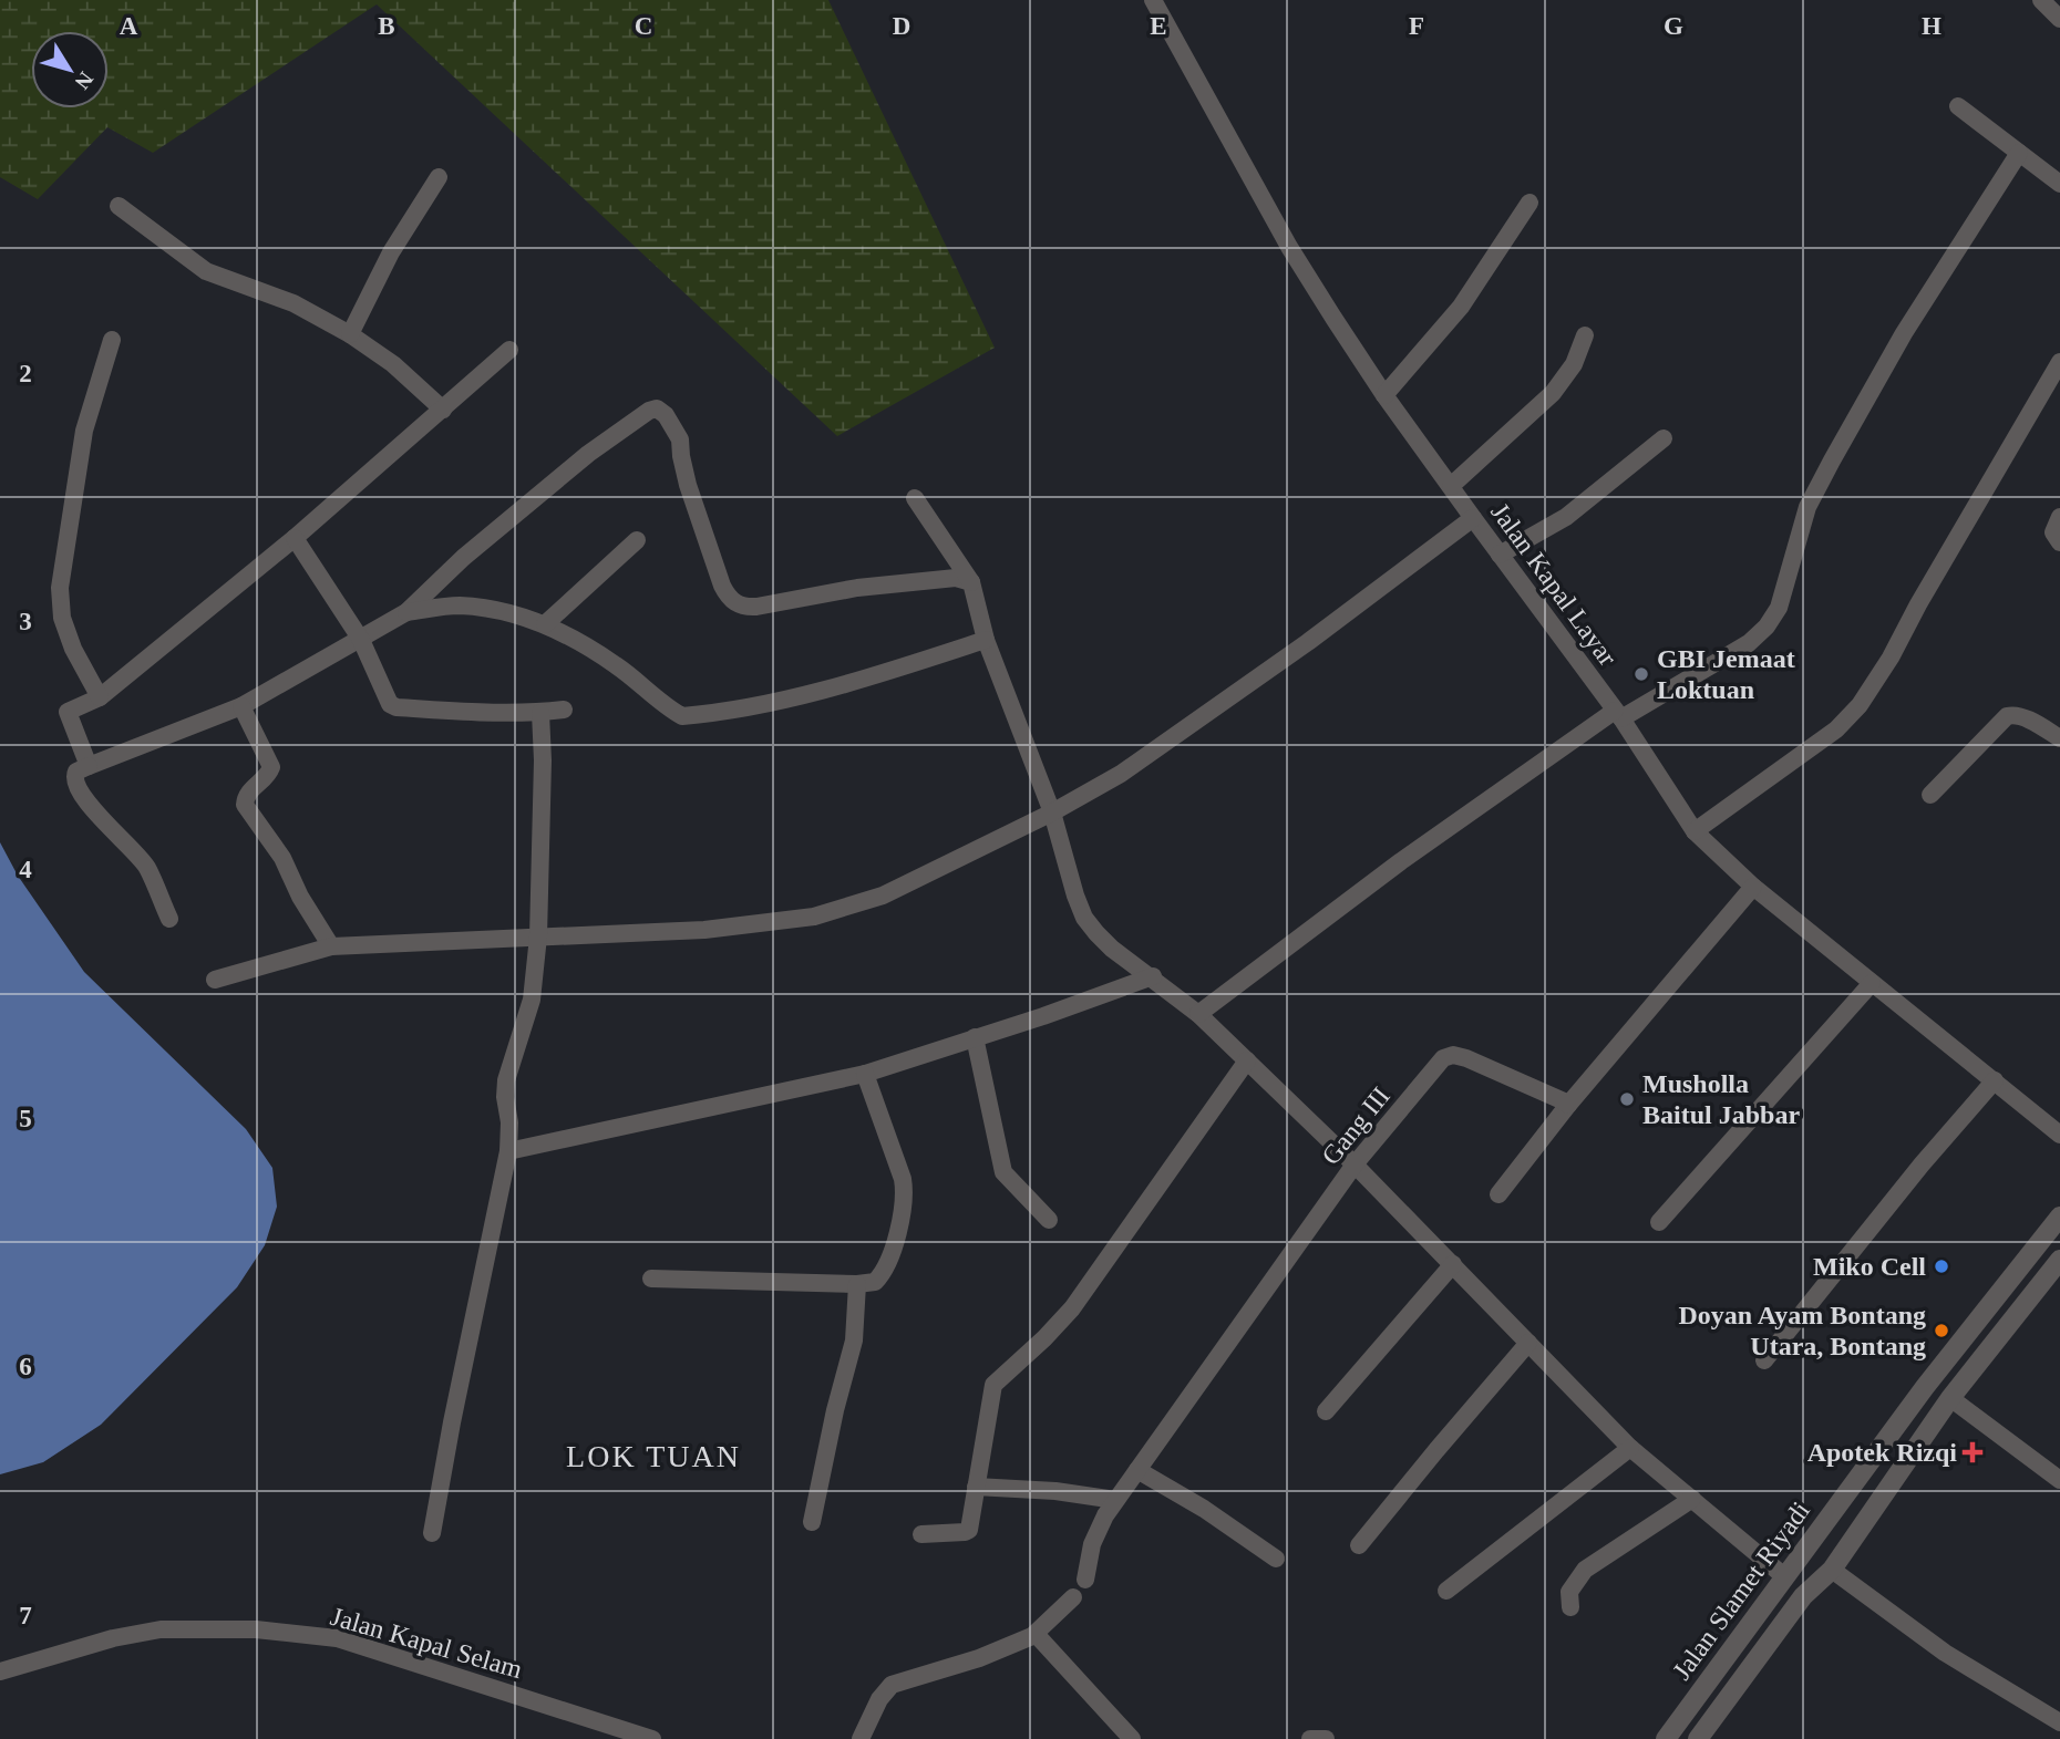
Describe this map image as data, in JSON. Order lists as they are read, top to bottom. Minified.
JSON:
{"streets":{"street":["Jalan Kapal Layar","Gang III","Jalan Slamet Riyadi","Jalan Kapal Selam"]},"districts":["LOK TUAN"],"places":{"other":["GBI Jemaat Loktuan","Musholla Baitul Jabbar","Miko Cell","Doyan Ayam Bontang Utara, Bontang"],"health":["Apotek Rizqi"]},"north":"bottom right","grid":{"columns":["A","B","C","D","E","F","G","H"],"rows":["2","3","4","5","6","7"]}}
